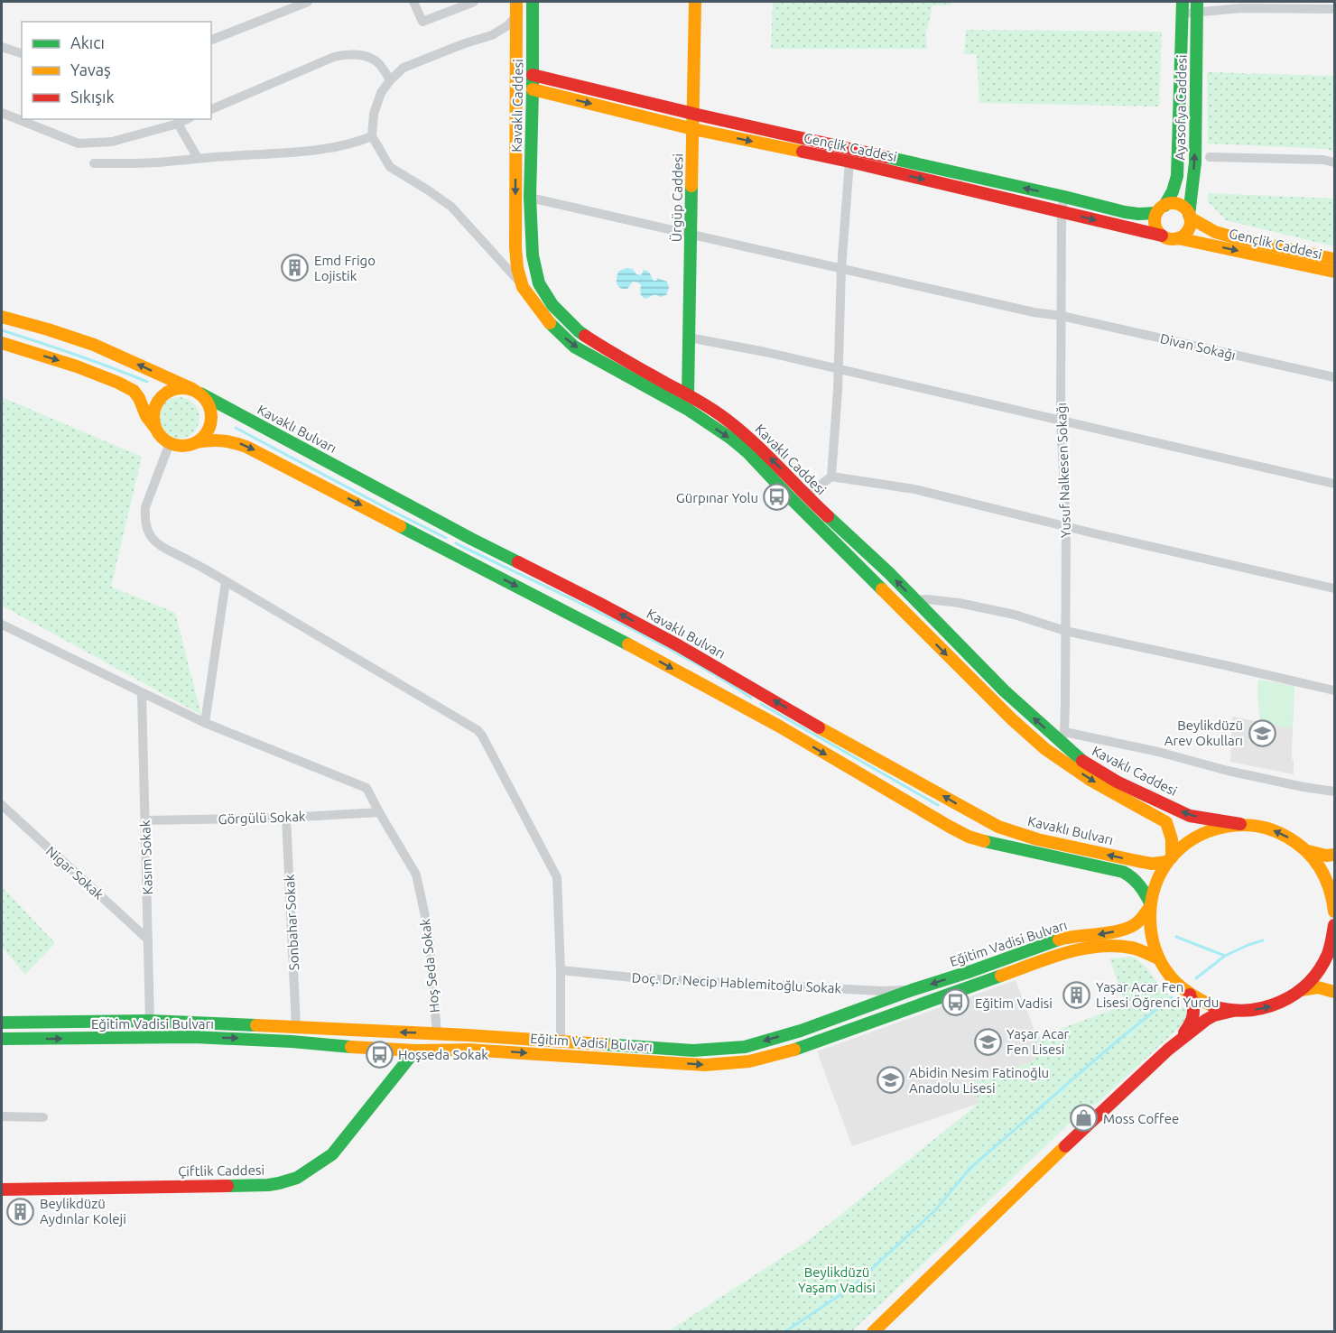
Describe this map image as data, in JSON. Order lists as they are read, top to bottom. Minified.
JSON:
{"streets":{"main road":["Kavaklı Caddesi","Ayasofya Caddesi","Gençlik Caddesi","Ürgüp Caddesi","Kavaklı Bulvarı","Eğitim Vadisi Bulvarı","Çiftlik Caddesi"],"street":["Divan Sokağı","Yusuf Nalkesen Sokağı","Görgülü Sokak","Kasım Sokak","Nigar Sokak","Sonbahar Sokak","Hoş Seda Sokak","Doç. Dr. Necip Hablemitoğlu Sokak"]},"crossings":[["Kavaklı Caddesi","Gençlik Caddesi"],["Kavaklı Caddesi","Ürgüp Caddesi"],["Kavaklı Caddesi","Divan Sokağı"],["Kavaklı Caddesi","Kavaklı Bulvarı"],["Kavaklı Caddesi","Yusuf Nalkesen Sokağı"],["Ayasofya Caddesi","Gençlik Caddesi"],["Gençlik Caddesi","Ürgüp Caddesi"],["Gençlik Caddesi","Yusuf Nalkesen Sokağı"],["Ürgüp Caddesi","Divan Sokağı"],["Divan Sokağı","Yusuf Nalkesen Sokağı"],["Görgülü Sokak","Kasım Sokak"],["Görgülü Sokak","Sonbahar Sokak"],["Görgülü Sokak","Hoş Seda Sokak"],["Kasım Sokak","Nigar Sokak"],["Kasım Sokak","Eğitim Vadisi Bulvarı"],["Kasım Sokak","Hoş Seda Sokak"],["Sonbahar Sokak","Eğitim Vadisi Bulvarı"],["Eğitim Vadisi Bulvarı","Hoş Seda Sokak"],["Eğitim Vadisi Bulvarı","Doç. Dr. Necip Hablemitoğlu Sokak"],["Eğitim Vadisi Bulvarı","Çiftlik Caddesi"]],"parks":["Beylikdüzü Yaşam Vadisi"],"places":{"building":["Emd Frigo Lojistik","Yaşar Acar Fen Lisesi Öğrenci Yurdu","Beylikdüzü Aydınlar Koleji"],"bus stop":["Gürpınar Yolu","Eğitim Vadisi","Hoşseda Sokak"],"school or university":["Beylikdüzü Arev Okulları","Yaşar Acar Fen Lisesi","Abidin Nesim Fatinoğlu Anadolu Lisesi"],"shop":["Moss Coffee"]},"legend":["Akıcı","Yavaş","Sıkışık"]}
